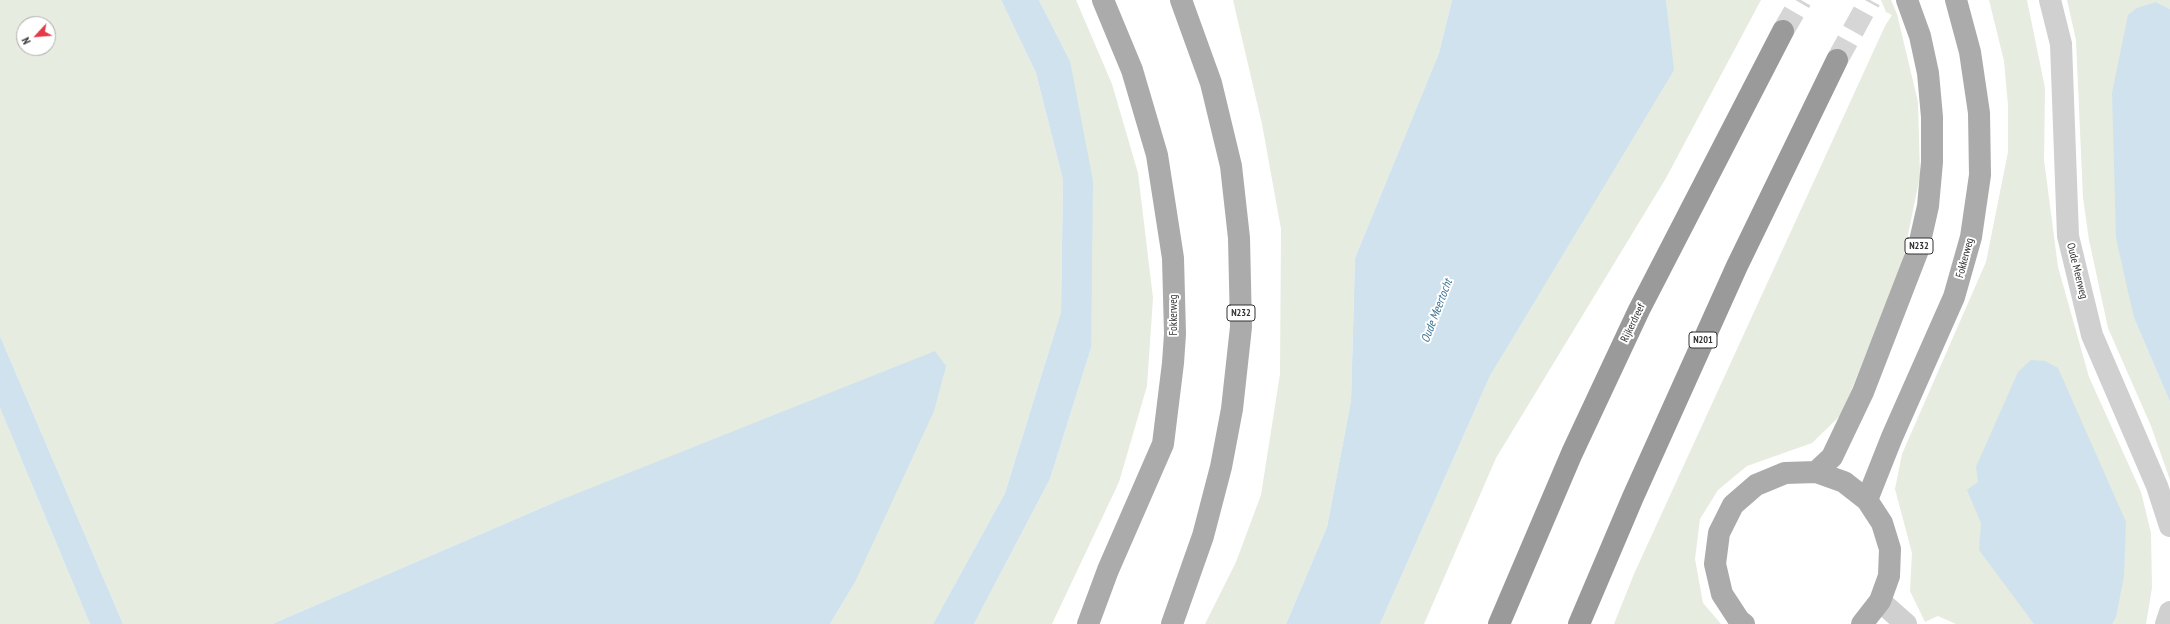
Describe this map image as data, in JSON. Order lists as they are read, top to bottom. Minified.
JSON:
{"streets":{"highway":["Rijkerdreef","N201"],"main road":["N232","Fokkerweg"],"street":["Oude Meerweg"]},"water":["Oude Meertocht"],"north":"bottom left"}
